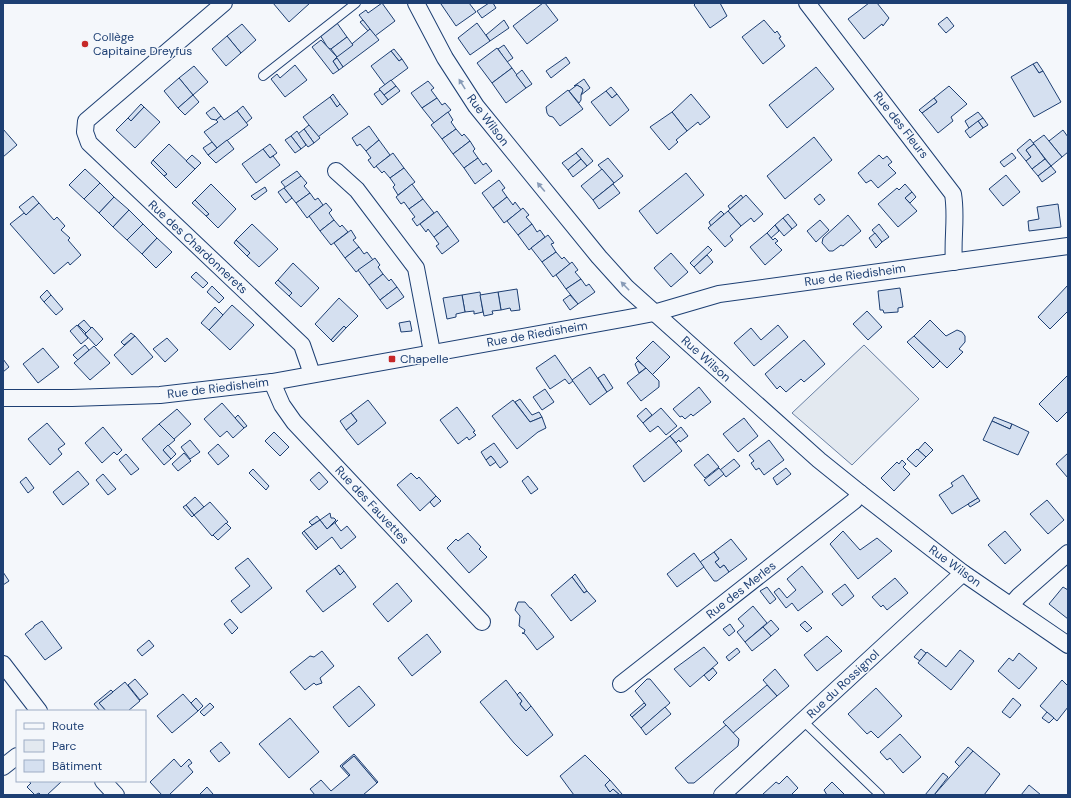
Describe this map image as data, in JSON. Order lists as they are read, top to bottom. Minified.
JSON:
{"streets":{"street":["Rue Wilson","Rue des Fleurs","Rue des Chardonnerets","Rue de Riedisheim","Rue des Fauvettes","Rue des Merles","Rue du Rossignol"]},"crossings":[["Rue Wilson","Rue de Riedisheim"],["Rue Wilson","Rue des Merles"],["Rue Wilson","Rue du Rossignol"],["Rue des Fleurs","Rue de Riedisheim"],["Rue des Chardonnerets","Rue de Riedisheim"],["Rue de Riedisheim","Rue des Fauvettes"]],"one_way":["Rue Wilson"],"places":{"other":["Collège Capitaine Dreyfus"],"transit":["Chapelle"]},"legend":["Route","Parc","Bâtiment"]}
